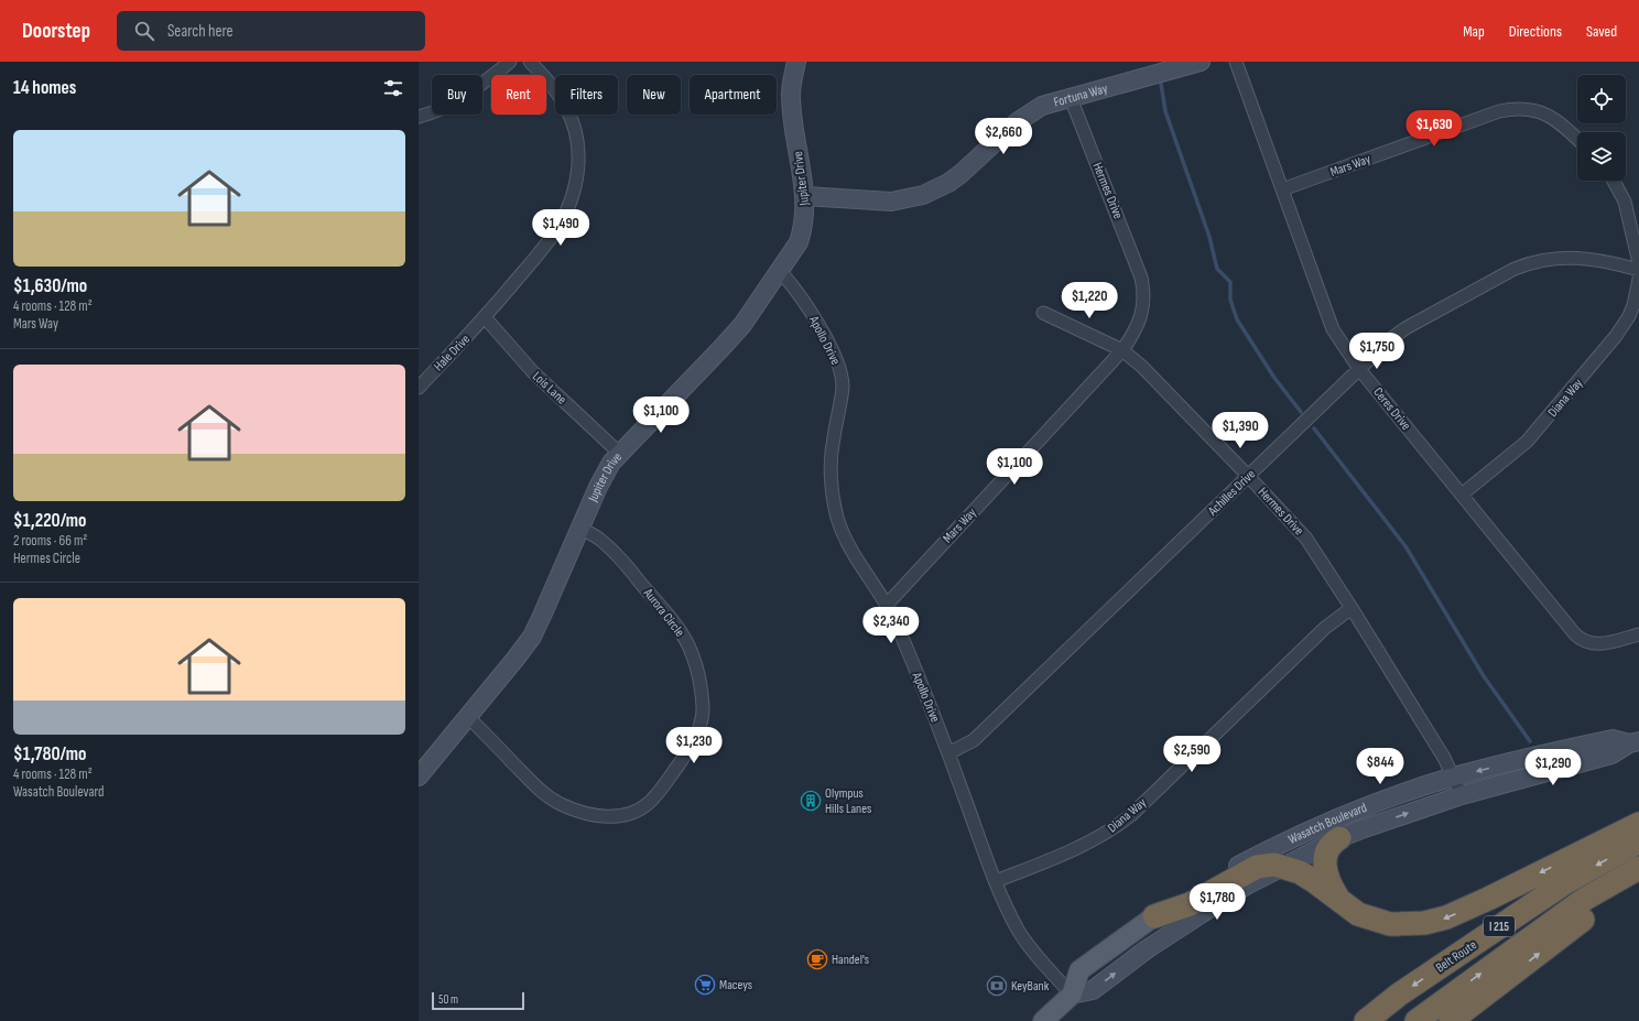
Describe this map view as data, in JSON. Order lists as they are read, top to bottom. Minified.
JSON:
{"streets":{"highway":["I 215","Belt Route"],"main road":["Wasatch Boulevard"],"street":["Fortuna Way","Mars Way","Jupiter Drive","Hermes Drive","Apollo Drive","Hale Drive","Lois Lane","Diana Way","Ceres Drive","Achilles Drive","Aurora Circle"]},"crossings":[["Fortuna Way","Jupiter Drive"],["Fortuna Way","Hermes Drive"],["Mars Way","Hermes Drive"],["Mars Way","Apollo Drive"],["Mars Way","Ceres Drive"],["Jupiter Drive","Apollo Drive"],["Jupiter Drive","Lois Lane"],["Jupiter Drive","Aurora Circle"],["Hermes Drive","Diana Way"],["Hermes Drive","Achilles Drive"],["Hermes Drive","Wasatch Boulevard"],["Apollo Drive","Diana Way"],["Apollo Drive","Achilles Drive"],["Apollo Drive","Wasatch Boulevard"],["Hale Drive","Lois Lane"],["Diana Way","Ceres Drive"],["Ceres Drive","Achilles Drive"]],"places":{"building":["Olympus Hills Lanes"],"cafe":["Handel's"],"supermarket":["Maceys"],"bank":["KeyBank"]},"scale_bar":"50 m","page":{"header":"Doorstep","search":"Search here","nav":["Map","Directions","Saved"],"heading":"14 homes","chip":["Buy","Rent","Filters","New","Apartment"],"price":["$1,630","$2,660","$1,490","$1,220","$1,750","$1,100","$1,390","$1,100","$2,340","$1,230","$2,590","$844","$1,290","$1,780"],"list":[{"name":"$1,630/mo","note":"4 rooms · 128 m² · Mars Way"},{"name":"$1,220/mo","note":"2 rooms · 66 m² · Hermes Circle"},{"name":"$1,780/mo","note":"4 rooms · 128 m² · Wasatch Boulevard"}],"scale":"50 m"}}
